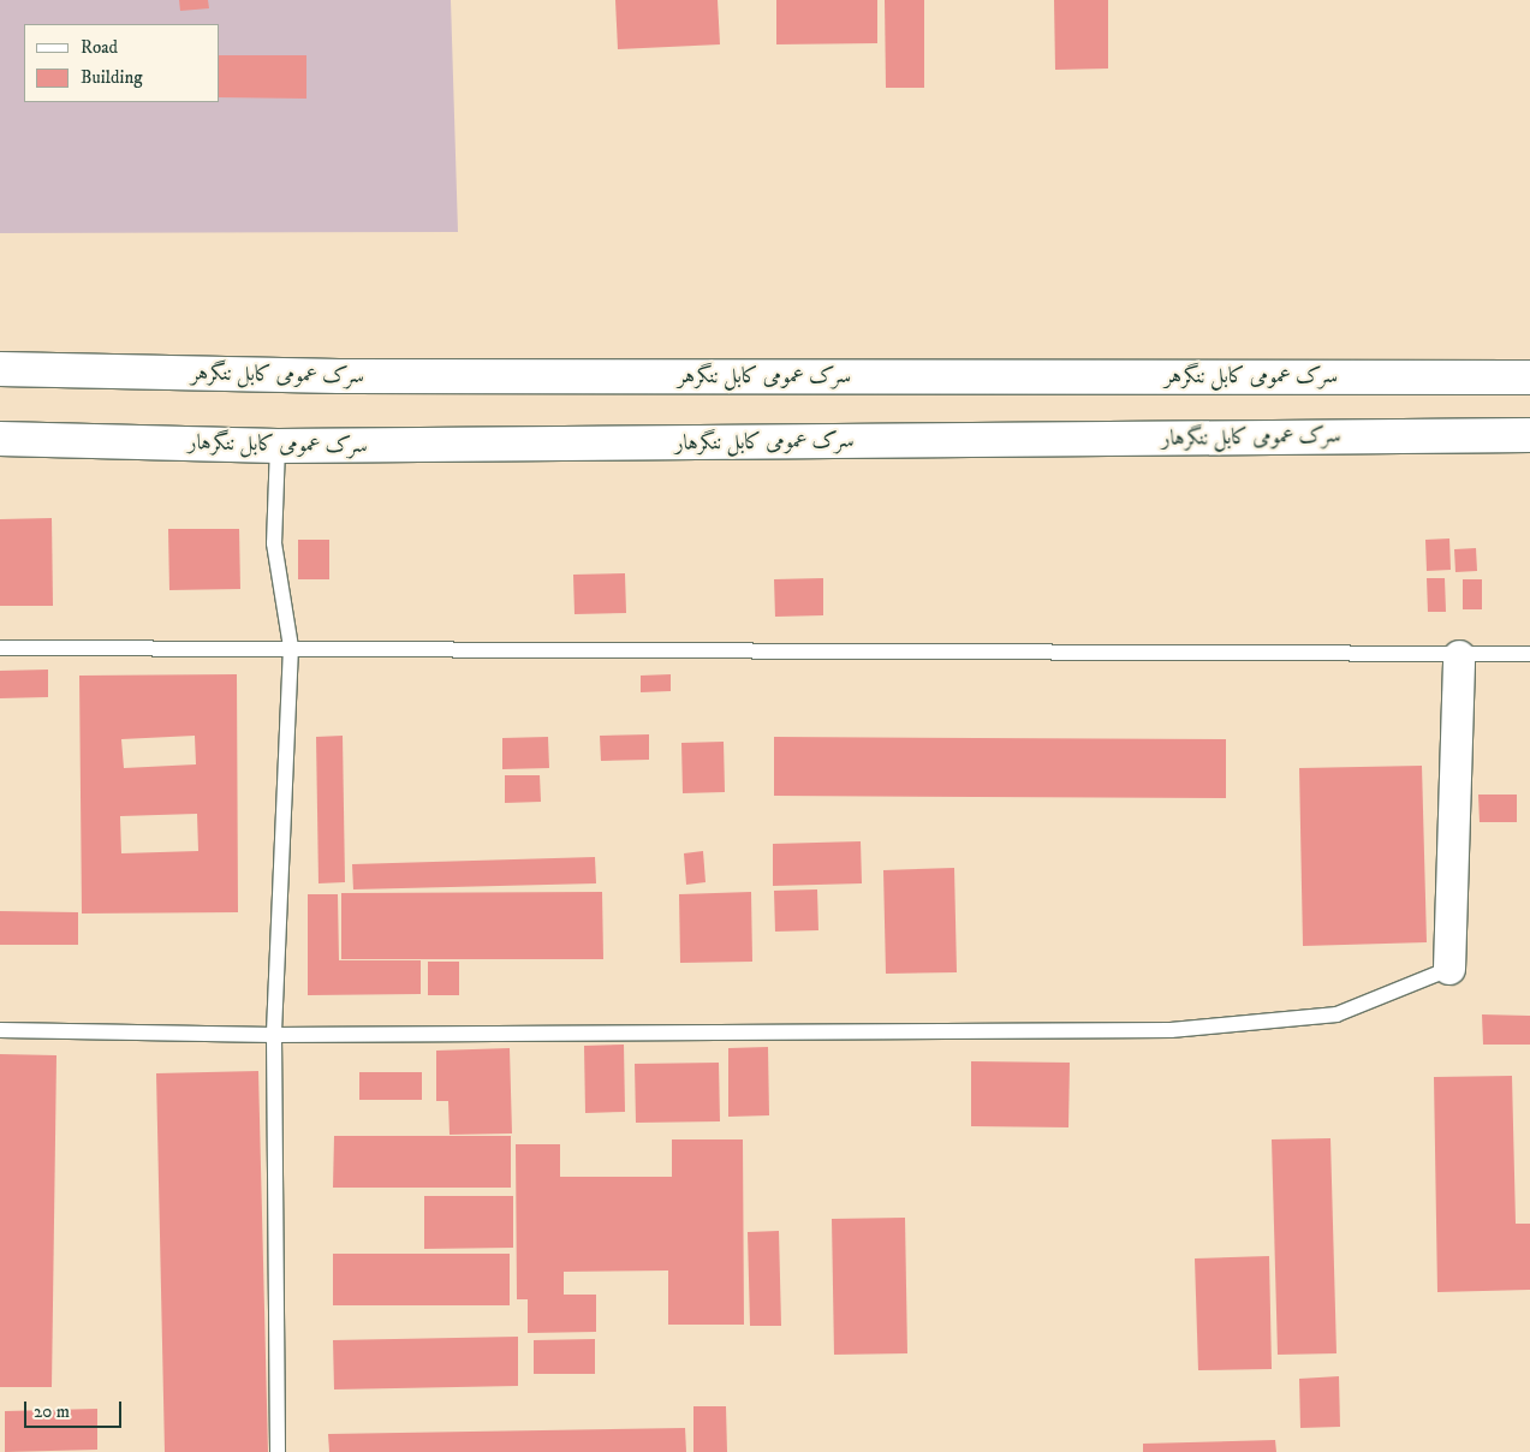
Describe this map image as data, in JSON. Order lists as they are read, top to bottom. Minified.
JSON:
{"streets":{"highway":["سرک عمومی کابل ننگرهر","سرک عمومی کابل ننگرهار"]},"legend":["Road","Building"],"scale_bar":"20 m"}
